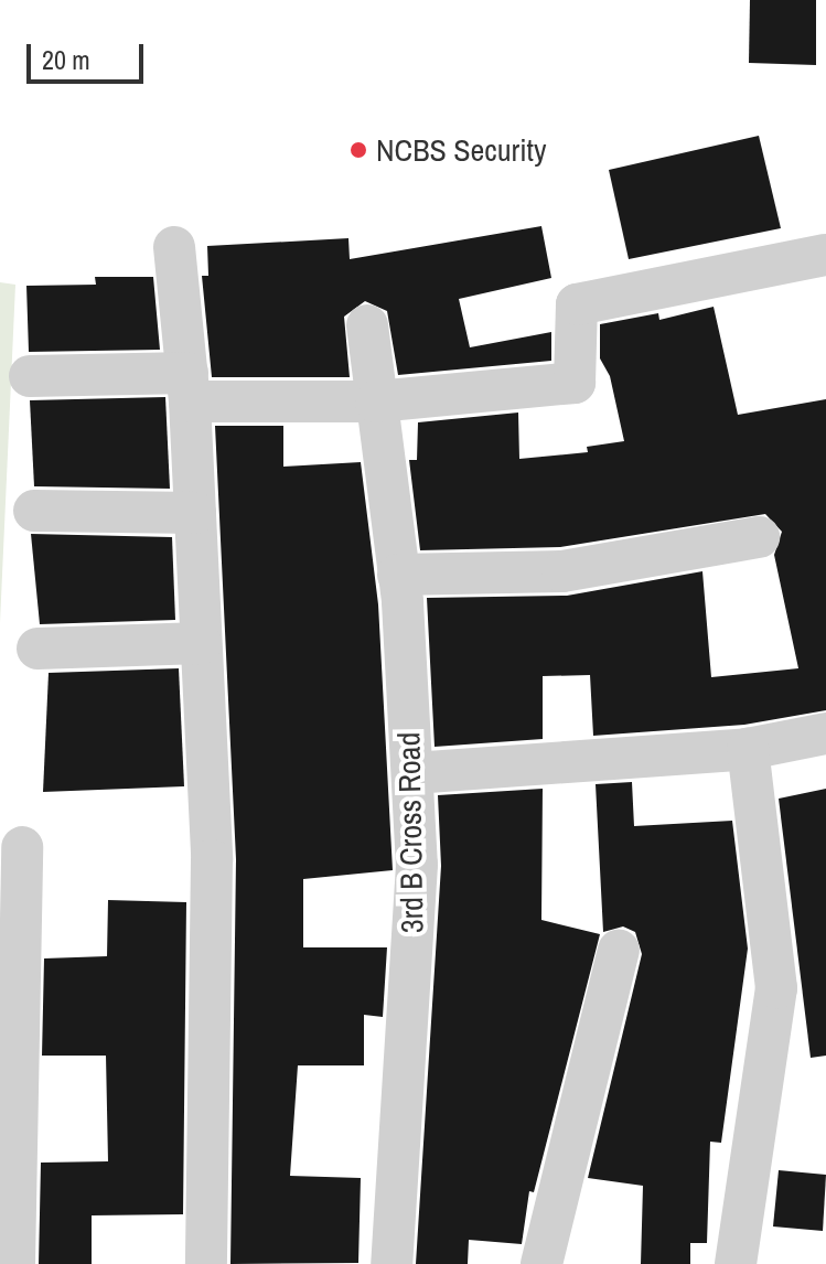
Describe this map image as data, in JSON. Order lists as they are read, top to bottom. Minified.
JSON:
{"streets":{"street":["3rd B Cross Road"]},"places":["NCBS Security"],"scale_bar":"20 m"}
